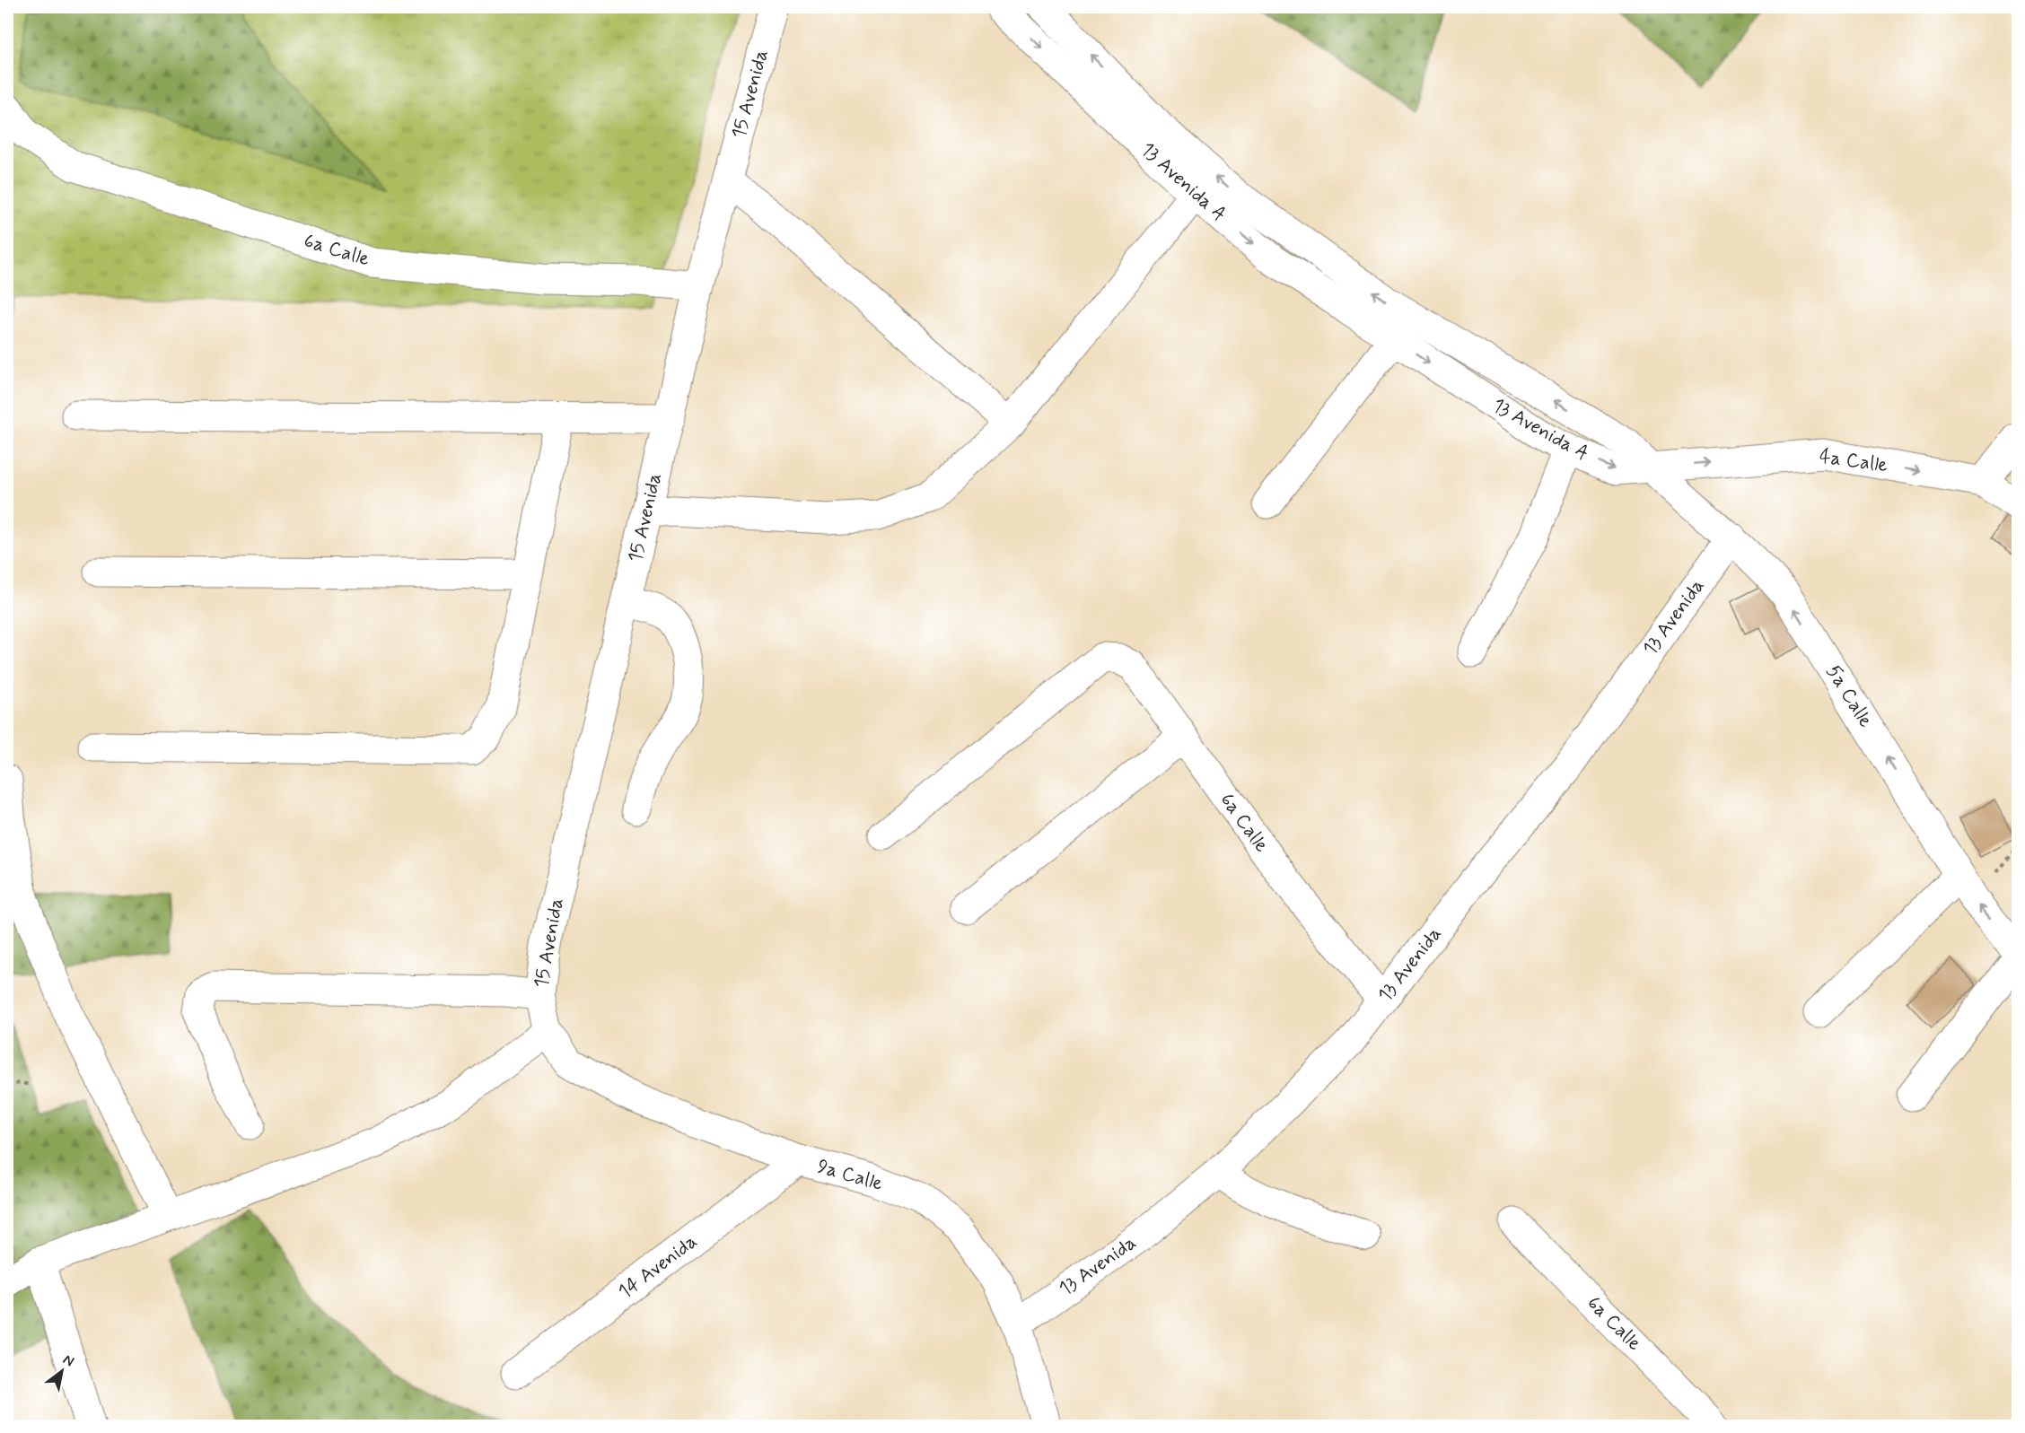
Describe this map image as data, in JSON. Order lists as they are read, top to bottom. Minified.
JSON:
{"streets":{"street":["15 Avenida","13 Avenida A","6a Calle","4a Calle","13 Avenida","5a Calle","9a Calle","14 Avenida"]},"crossings":[["15 Avenida","6a Calle"],["15 Avenida","9a Calle"],["13 Avenida A","4a Calle"],["13 Avenida A","5a Calle"],["6a Calle","13 Avenida"],["4a Calle","5a Calle"],["13 Avenida","5a Calle"],["13 Avenida","9a Calle"],["9a Calle","14 Avenida"]],"one_way":["4a Calle","5a Calle"],"north":"top right"}
